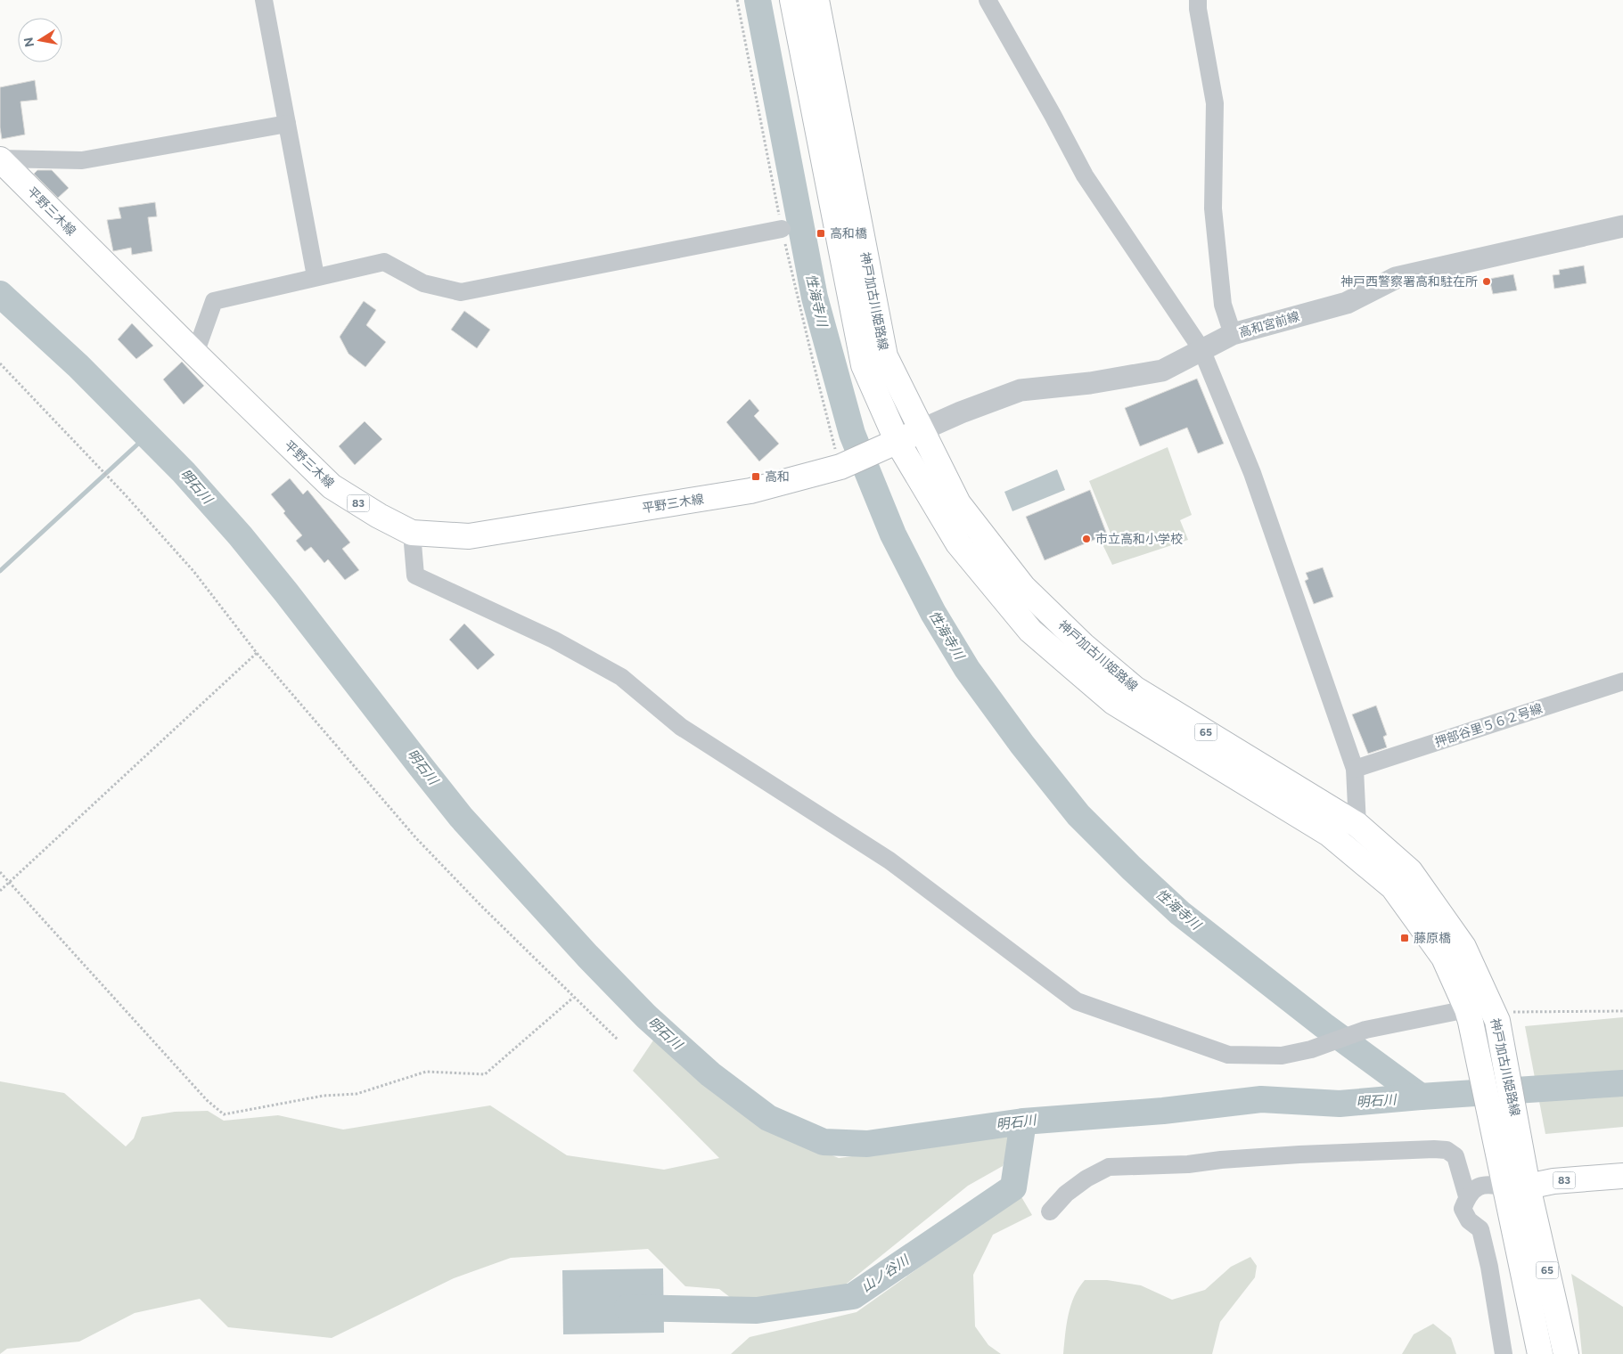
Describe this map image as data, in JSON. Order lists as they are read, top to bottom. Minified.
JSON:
{"streets":{"main road":["平野三木線","神戸加古川姫路線","83","65"],"street":["高和宮前線","押部谷里５６２号線"]},"crossings":[["平野三木線","神戸加古川姫路線"],["平野三木線","高和宮前線"],["神戸加古川姫路線","高和宮前線"],["神戸加古川姫路線","83"]],"water":["性海寺川","明石川","山ノ谷川"],"places":{"transit":["高和橋","高和","藤原橋"],"other":["神戸西警察署高和駐在所","市立高和小学校"]},"north":"left"}
